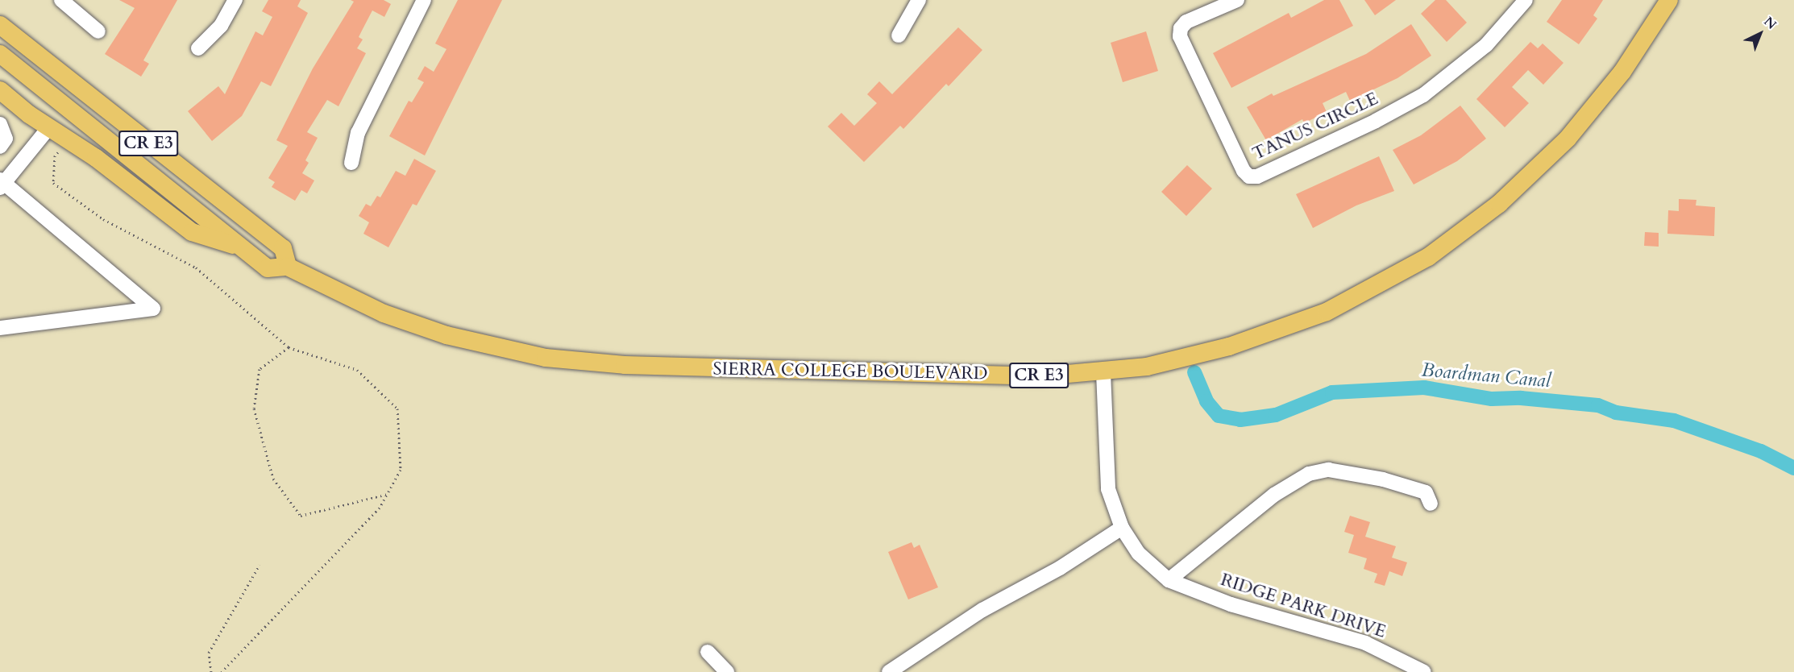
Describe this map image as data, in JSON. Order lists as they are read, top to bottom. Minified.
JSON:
{"streets":{"main road":["CR E3","SIERRA COLLEGE BOULEVARD"],"street":["TANUS CIRCLE","RIDGE PARK DRIVE"]},"crossings":[["CR E3","SIERRA COLLEGE BOULEVARD"],["SIERRA COLLEGE BOULEVARD","RIDGE PARK DRIVE"]],"water":["Boardman Canal"],"north":"top right"}
